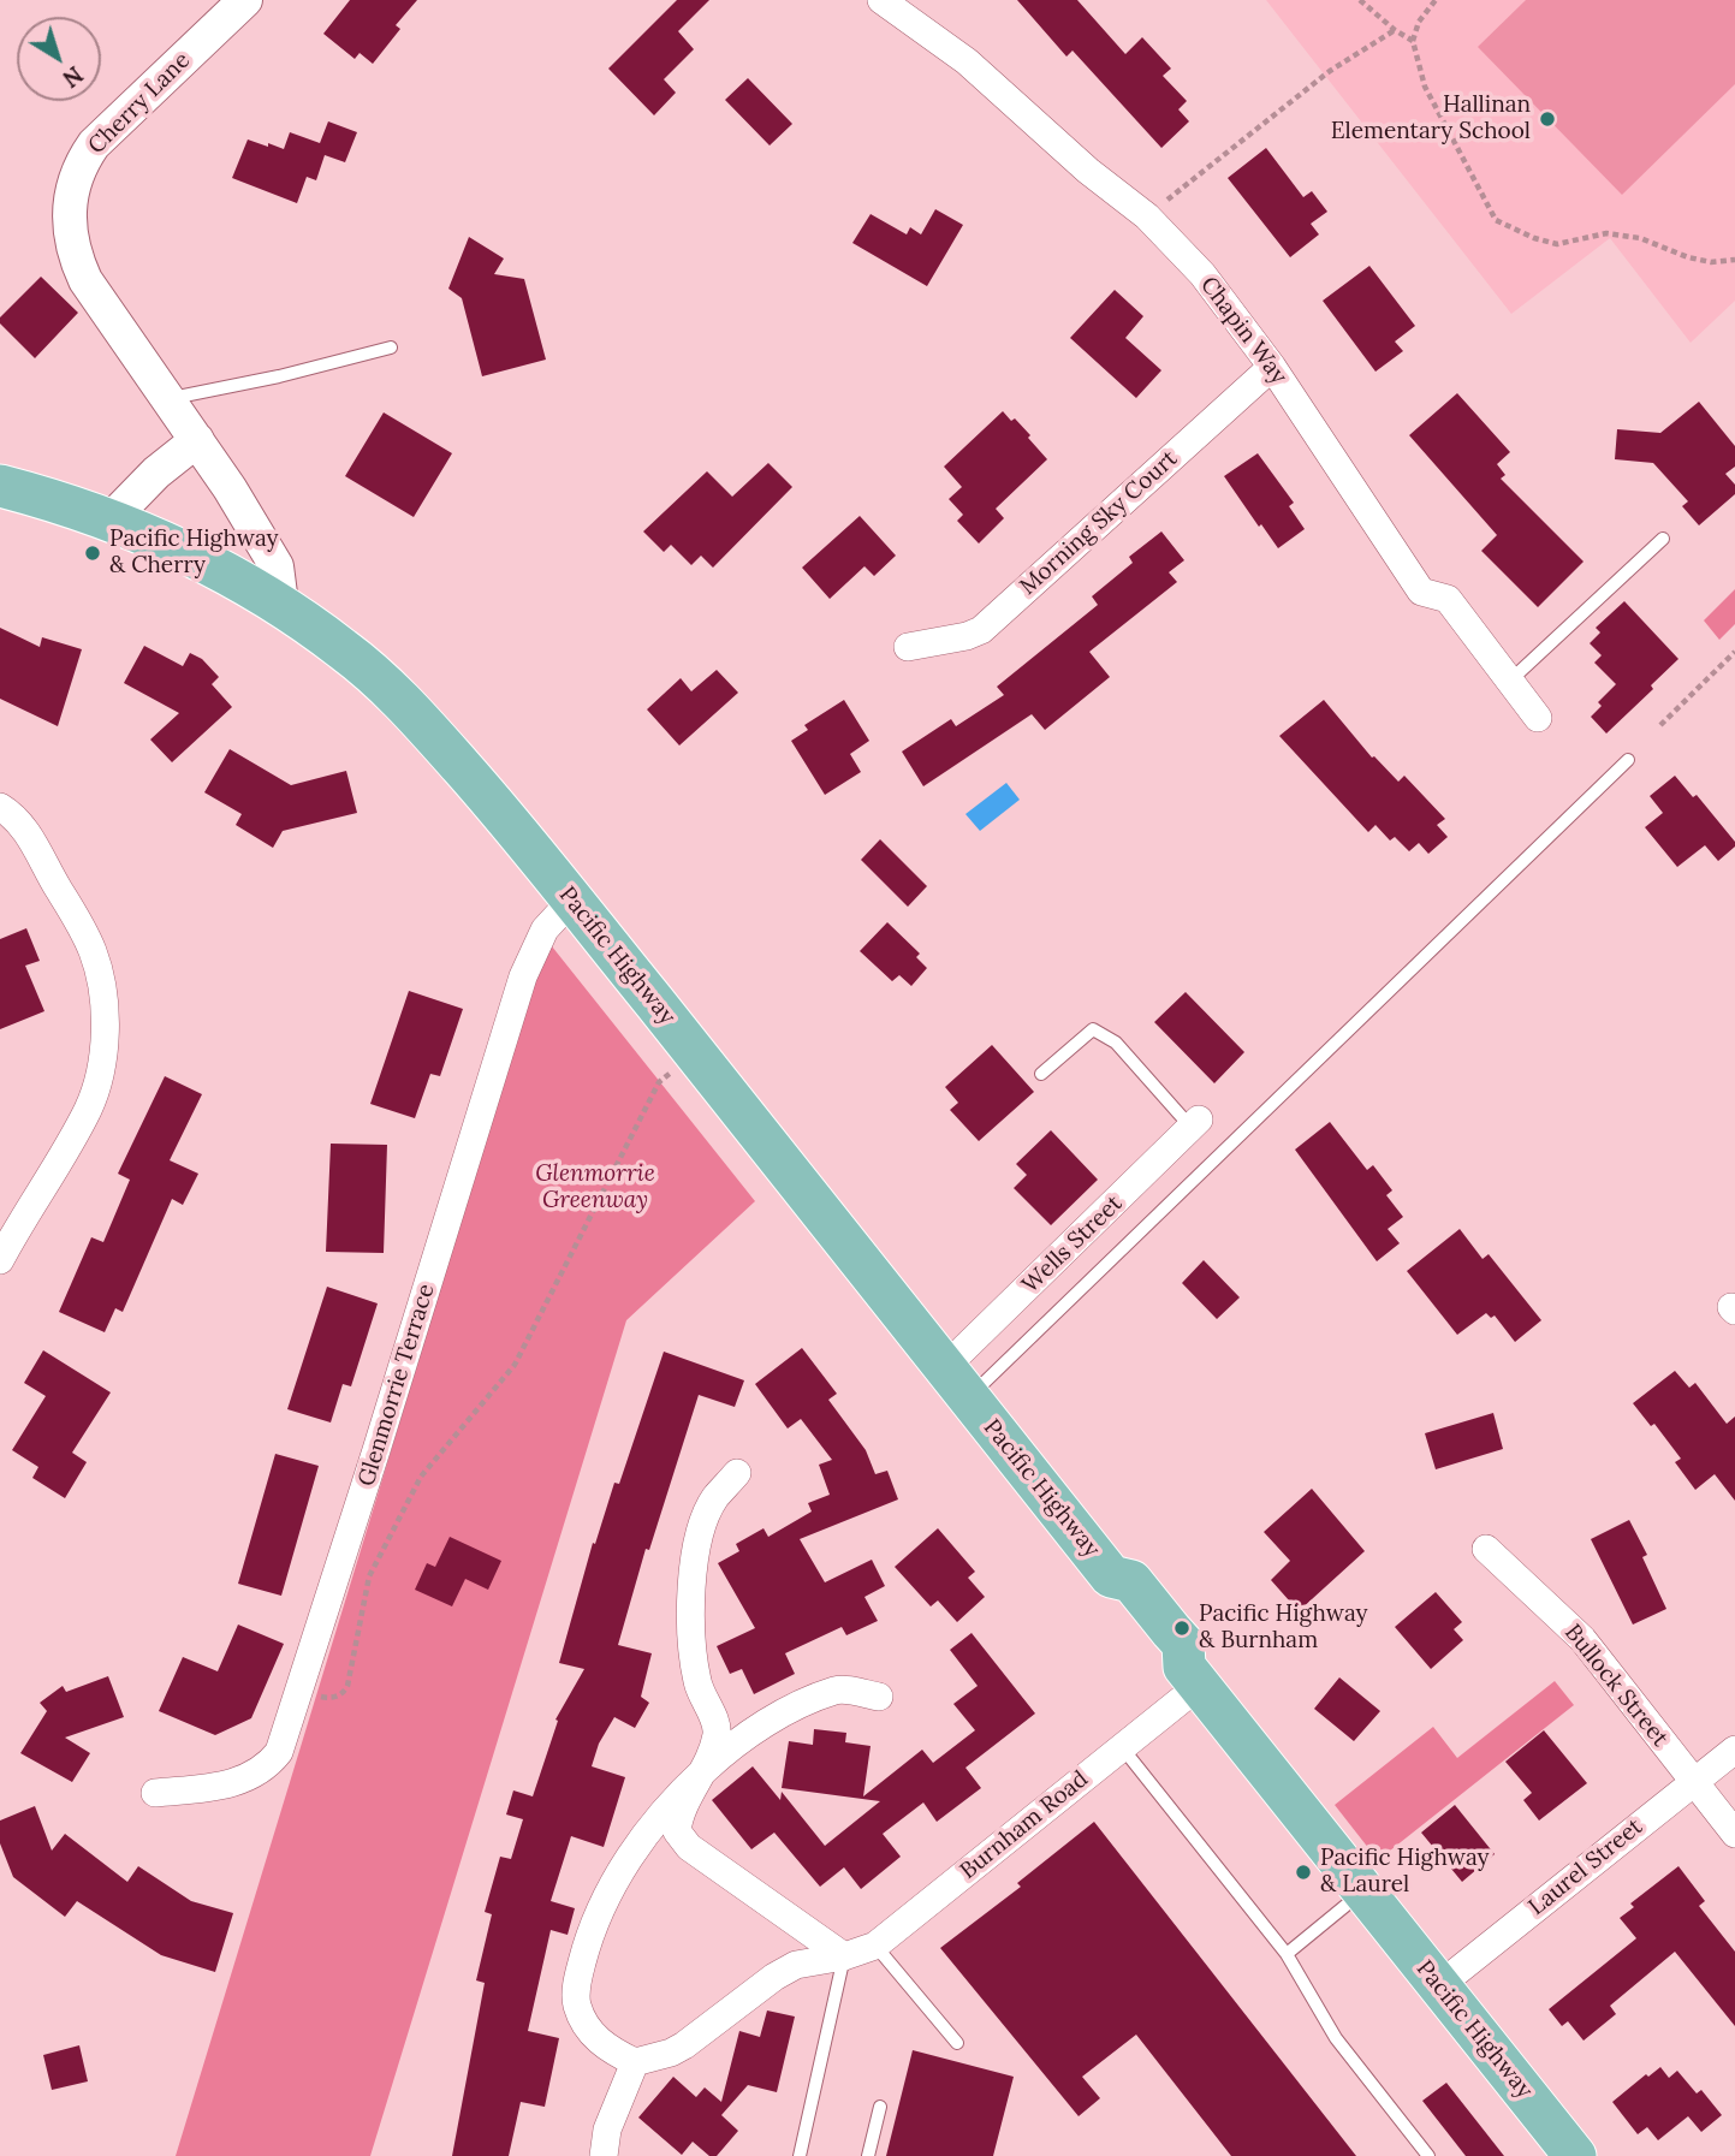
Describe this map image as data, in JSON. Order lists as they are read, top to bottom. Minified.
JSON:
{"streets":{"main road":["Pacific Highway"],"street":["Cherry Lane","Chapin Way","Morning Sky Court","Wells Street","Glenmorrie Terrace","Bullock Street","Burnham Road","Laurel Street"]},"crossings":[["Cherry Lane","Pacific Highway"],["Chapin Way","Morning Sky Court"],["Pacific Highway","Wells Street"],["Pacific Highway","Glenmorrie Terrace"],["Pacific Highway","Burnham Road"],["Pacific Highway","Laurel Street"],["Bullock Street","Laurel Street"]],"parks":["Glenmorrie Greenway"],"places":["Hallinan Elementary School","Pacific Highway & Cherry","Pacific Highway & Burnham","Pacific Highway & Laurel"],"north":"bottom right"}
